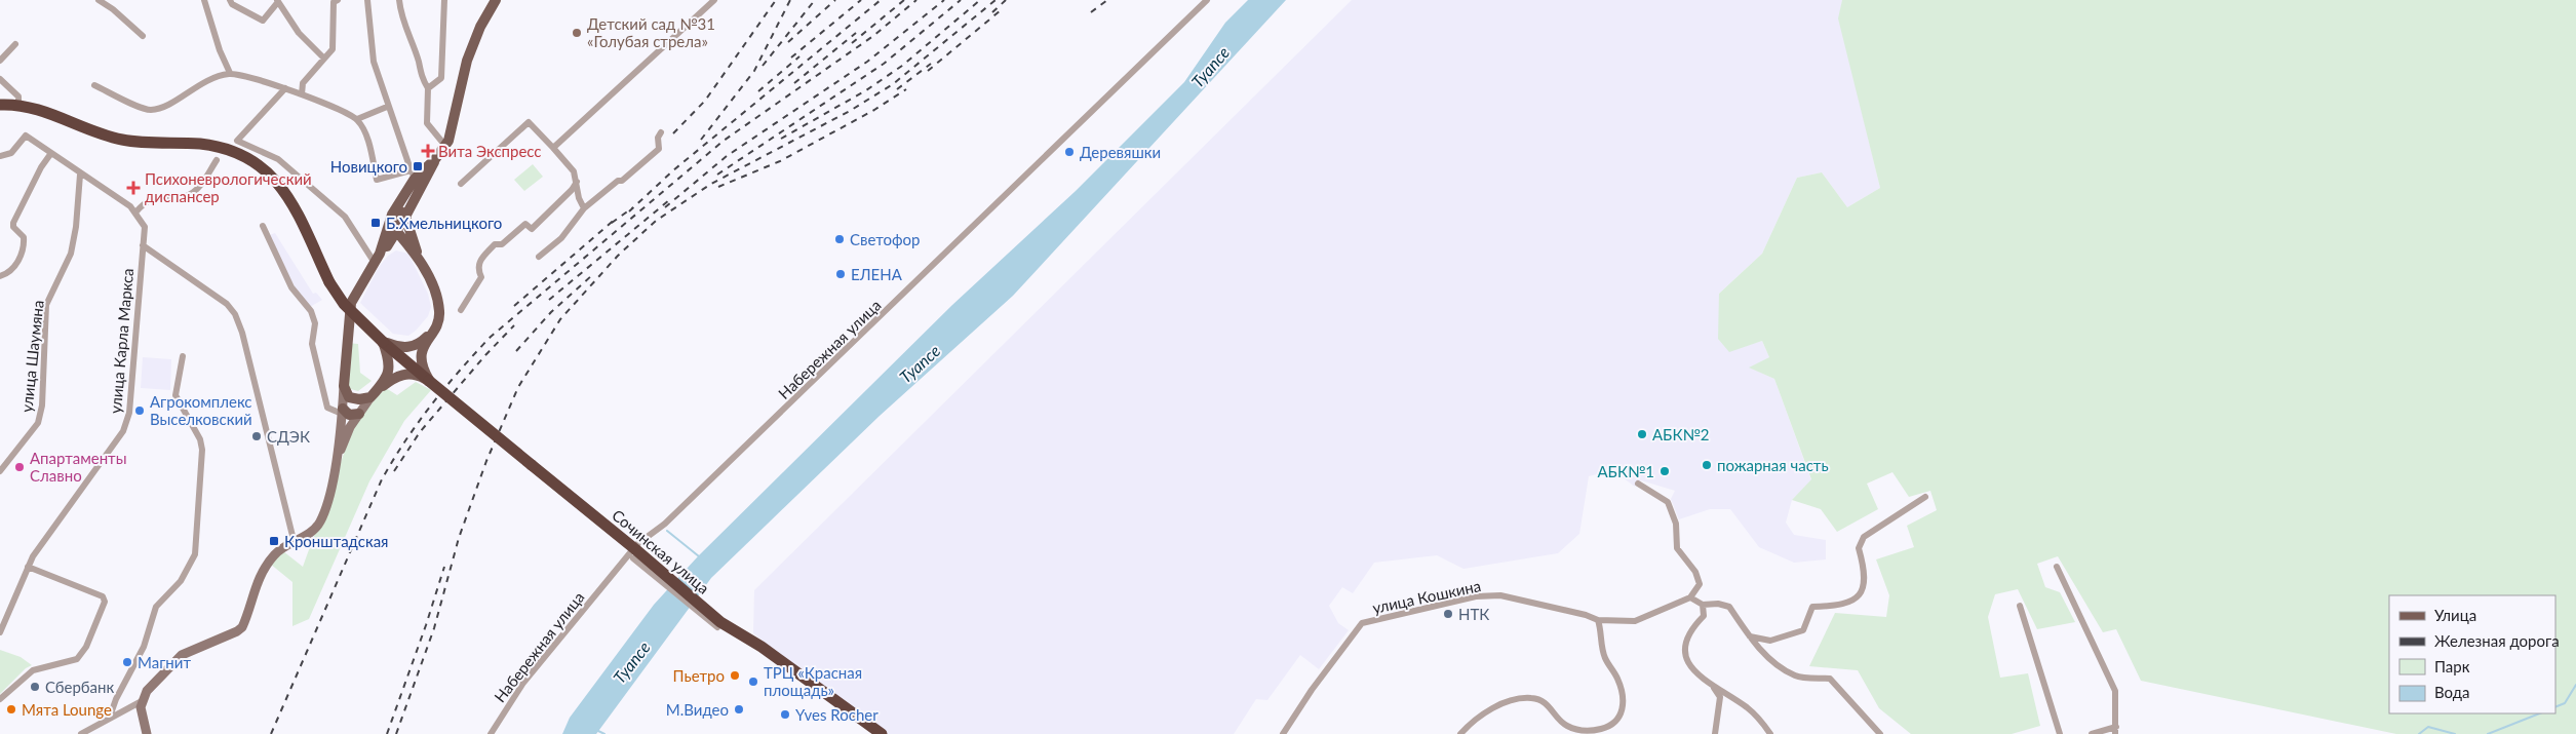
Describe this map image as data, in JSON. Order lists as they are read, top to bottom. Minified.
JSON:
{"streets":{"highway":["Сочинская улица"],"street":["улица Карла Маркса","Набережная улица","улица Шаумяна","улица Кошкина"]},"crossings":[["Набережная улица","Сочинская улица"]],"water":["Туапсе"],"places":{"other":["Детский сад №31 «Голубая стрела»","Деревяшки","Светофор","ЕЛЕНА","Агрокомплекс Выселковский","АБК№2","СДЭК","пожарная часть","Апартаменты Славно","АБК№1","НТК","Магнит","Пьетро","ТРЦ «Красная площадь»","Сбербанк","Мята Lounge","М.Видео","Yves Rocher"],"health":["Вита Экспресс","Психоневрологический диспансер"],"transit":["Новицкого","Б.Хмельницкого","Кронштадская"]},"legend":["Улица","Железная дорога","Парк","Вода"]}
